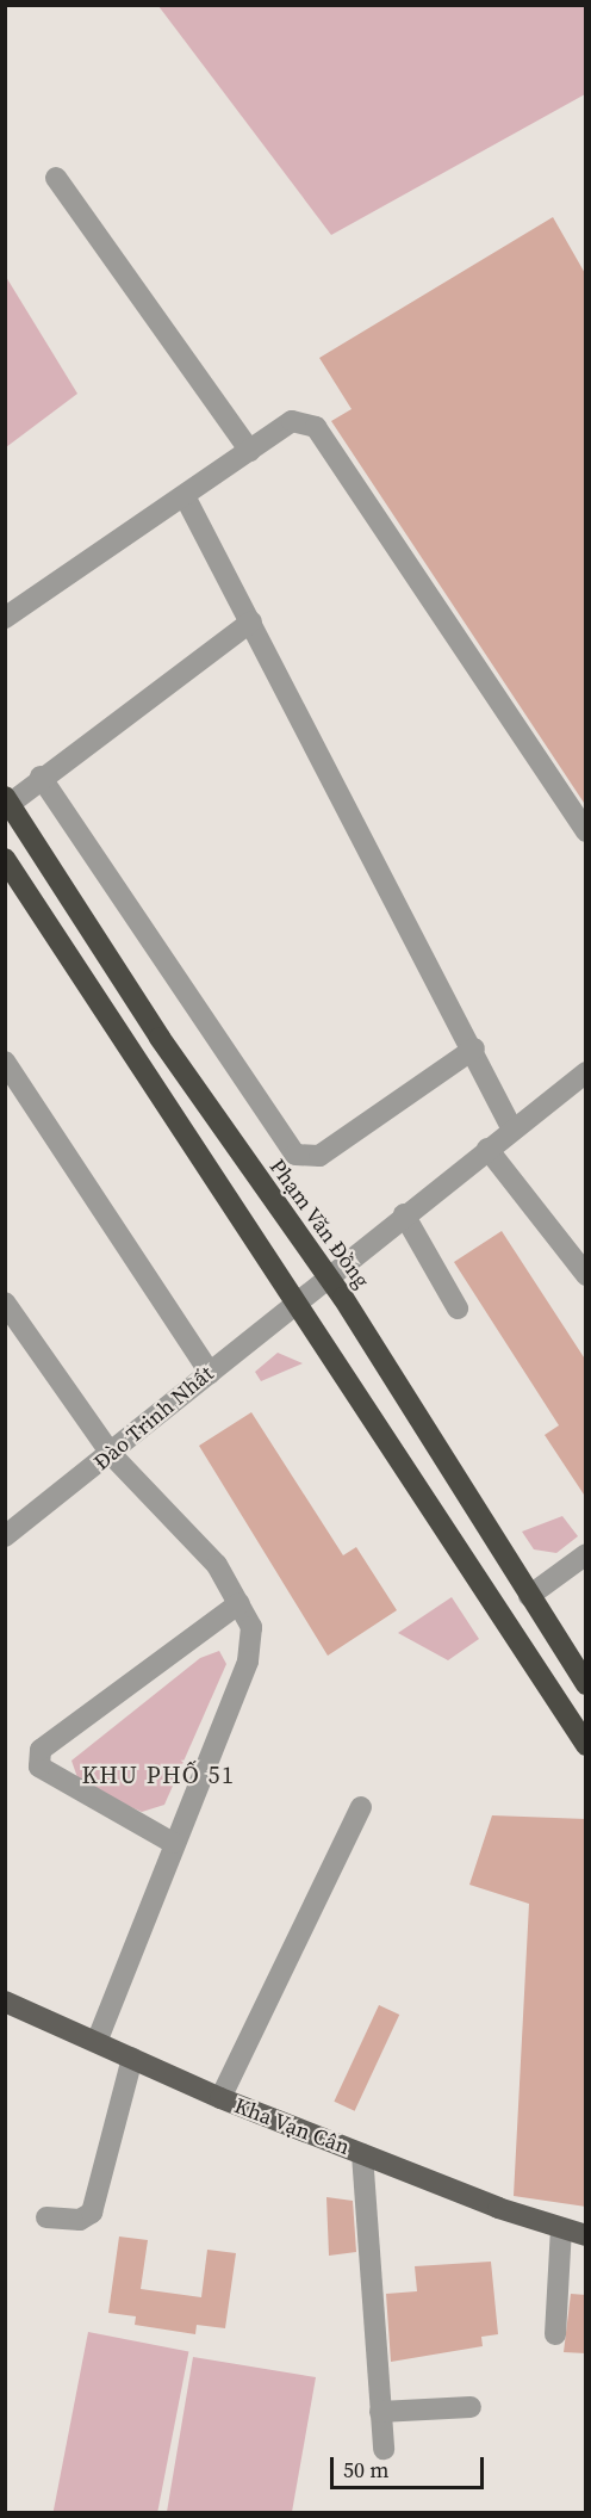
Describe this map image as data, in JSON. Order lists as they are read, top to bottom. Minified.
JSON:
{"streets":{"highway":["Phạm Văn Đồng"],"main road":["Kha Vạn Cân"],"street":["Đào Trinh Nhất"]},"crossings":[["Phạm Văn Đồng","Đào Trinh Nhất"]],"districts":["KHU PHỐ 51"],"scale_bar":"50 m"}
